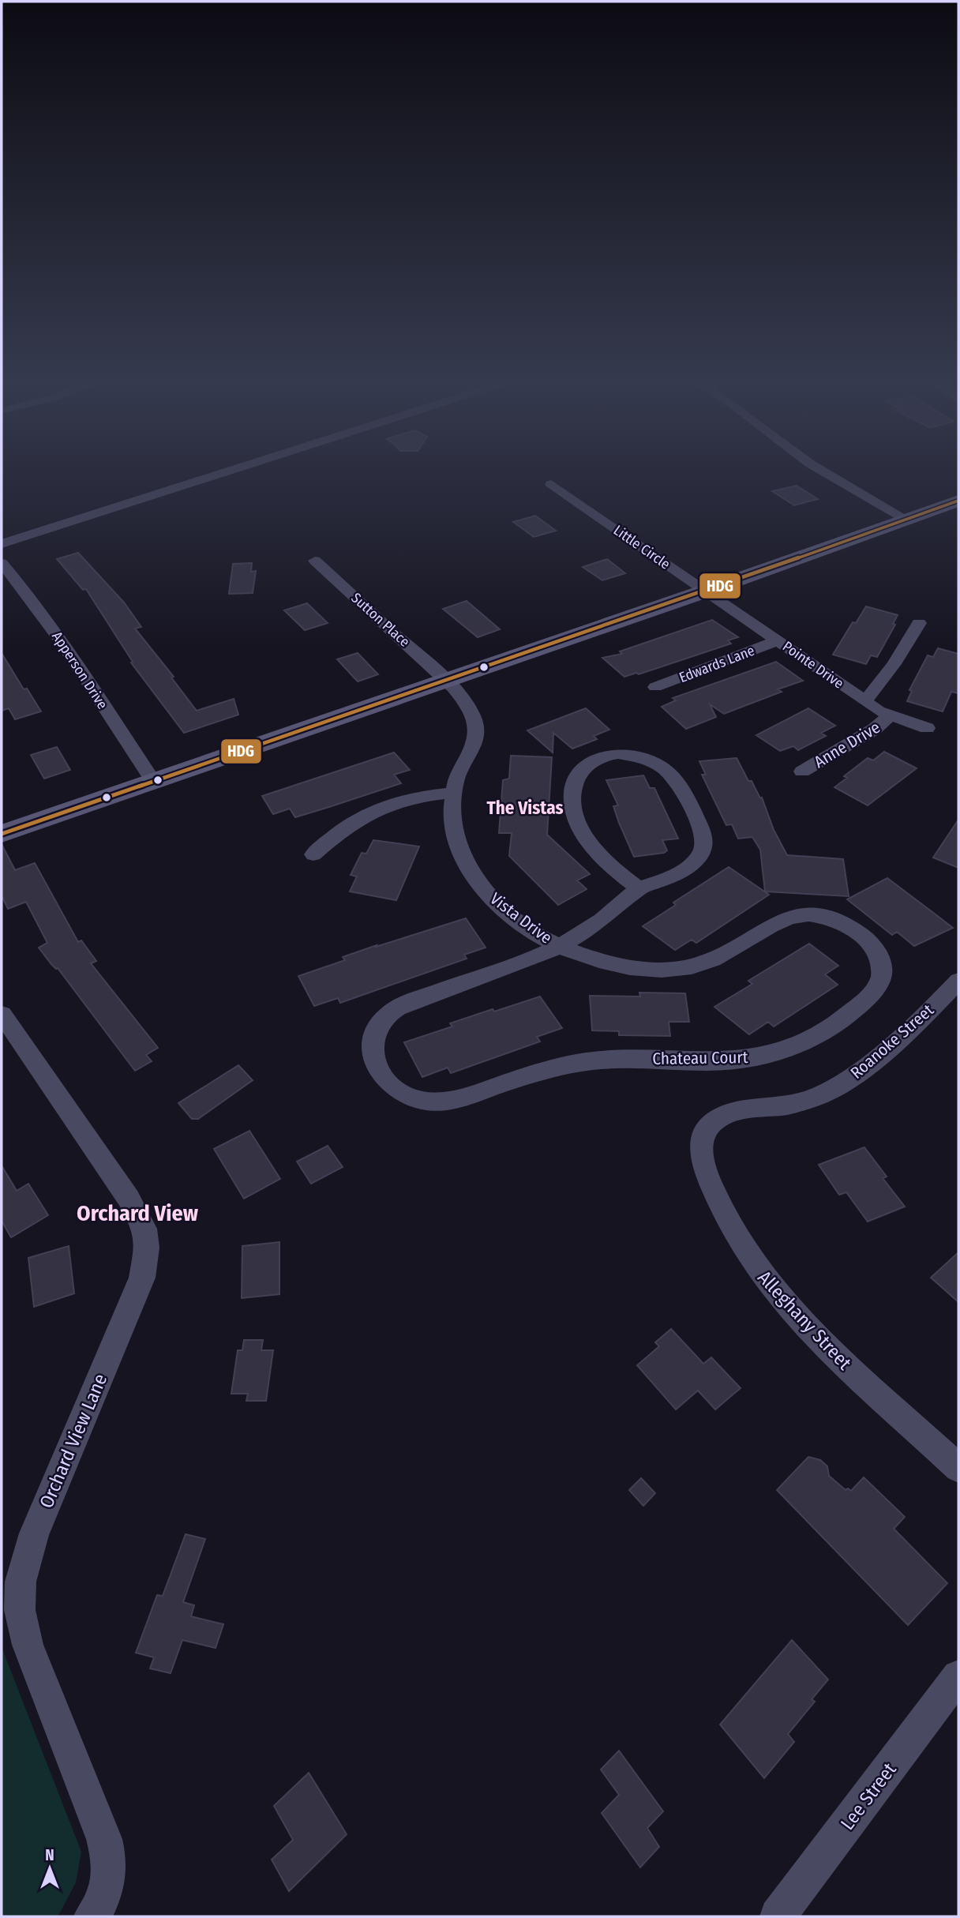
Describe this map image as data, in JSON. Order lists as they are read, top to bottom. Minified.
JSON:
{"streets":{"street":["Little Circle","Sutton Place","Edwards Lane","Pointe Drive","Apperson Drive","Anne Drive","Vista Drive","Roanoke Street","Chateau Court","Alleghany Street","Orchard View Lane","Lee Street"]},"crossings":[["Little Circle","Pointe Drive"],["Sutton Place","Vista Drive"],["Edwards Lane","Pointe Drive"],["Pointe Drive","Anne Drive"],["Vista Drive","Chateau Court"],["Roanoke Street","Alleghany Street"]],"districts":["The Vistas","Orchard View"],"lines":["transit line HDG"],"north":"top"}
